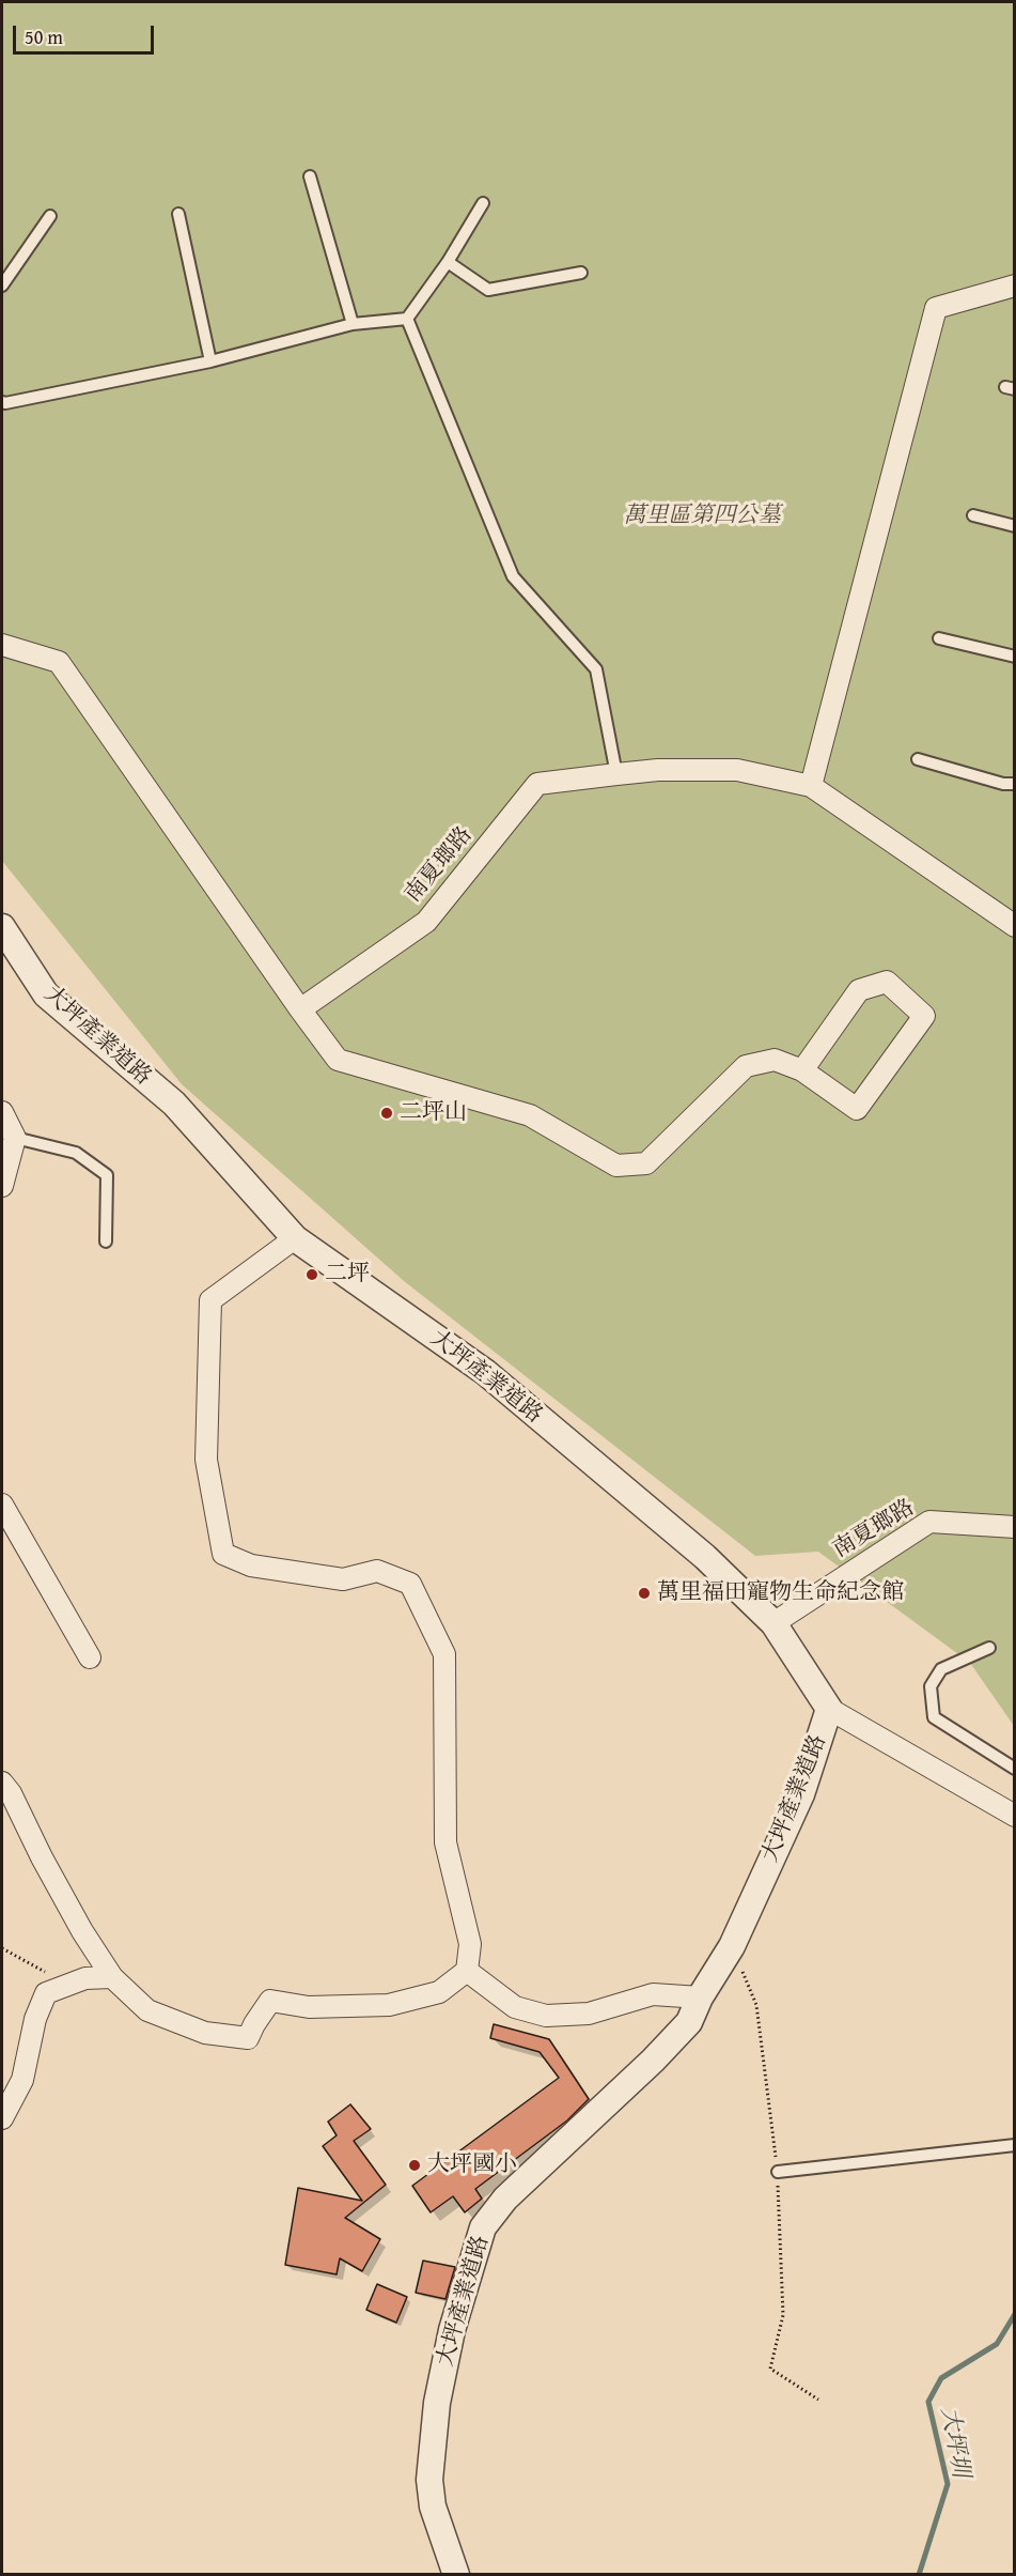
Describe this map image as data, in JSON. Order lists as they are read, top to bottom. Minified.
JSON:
{"streets":{"street":["南夏瑯路","大坪產業道路"]},"crossings":[["南夏瑯路","大坪產業道路"]],"water":["大坪圳"],"parks":["萬里區第四公墓"],"places":["二坪山","二坪","萬里福田寵物生命紀念館","大坪國小"],"scale_bar":"50 m"}
